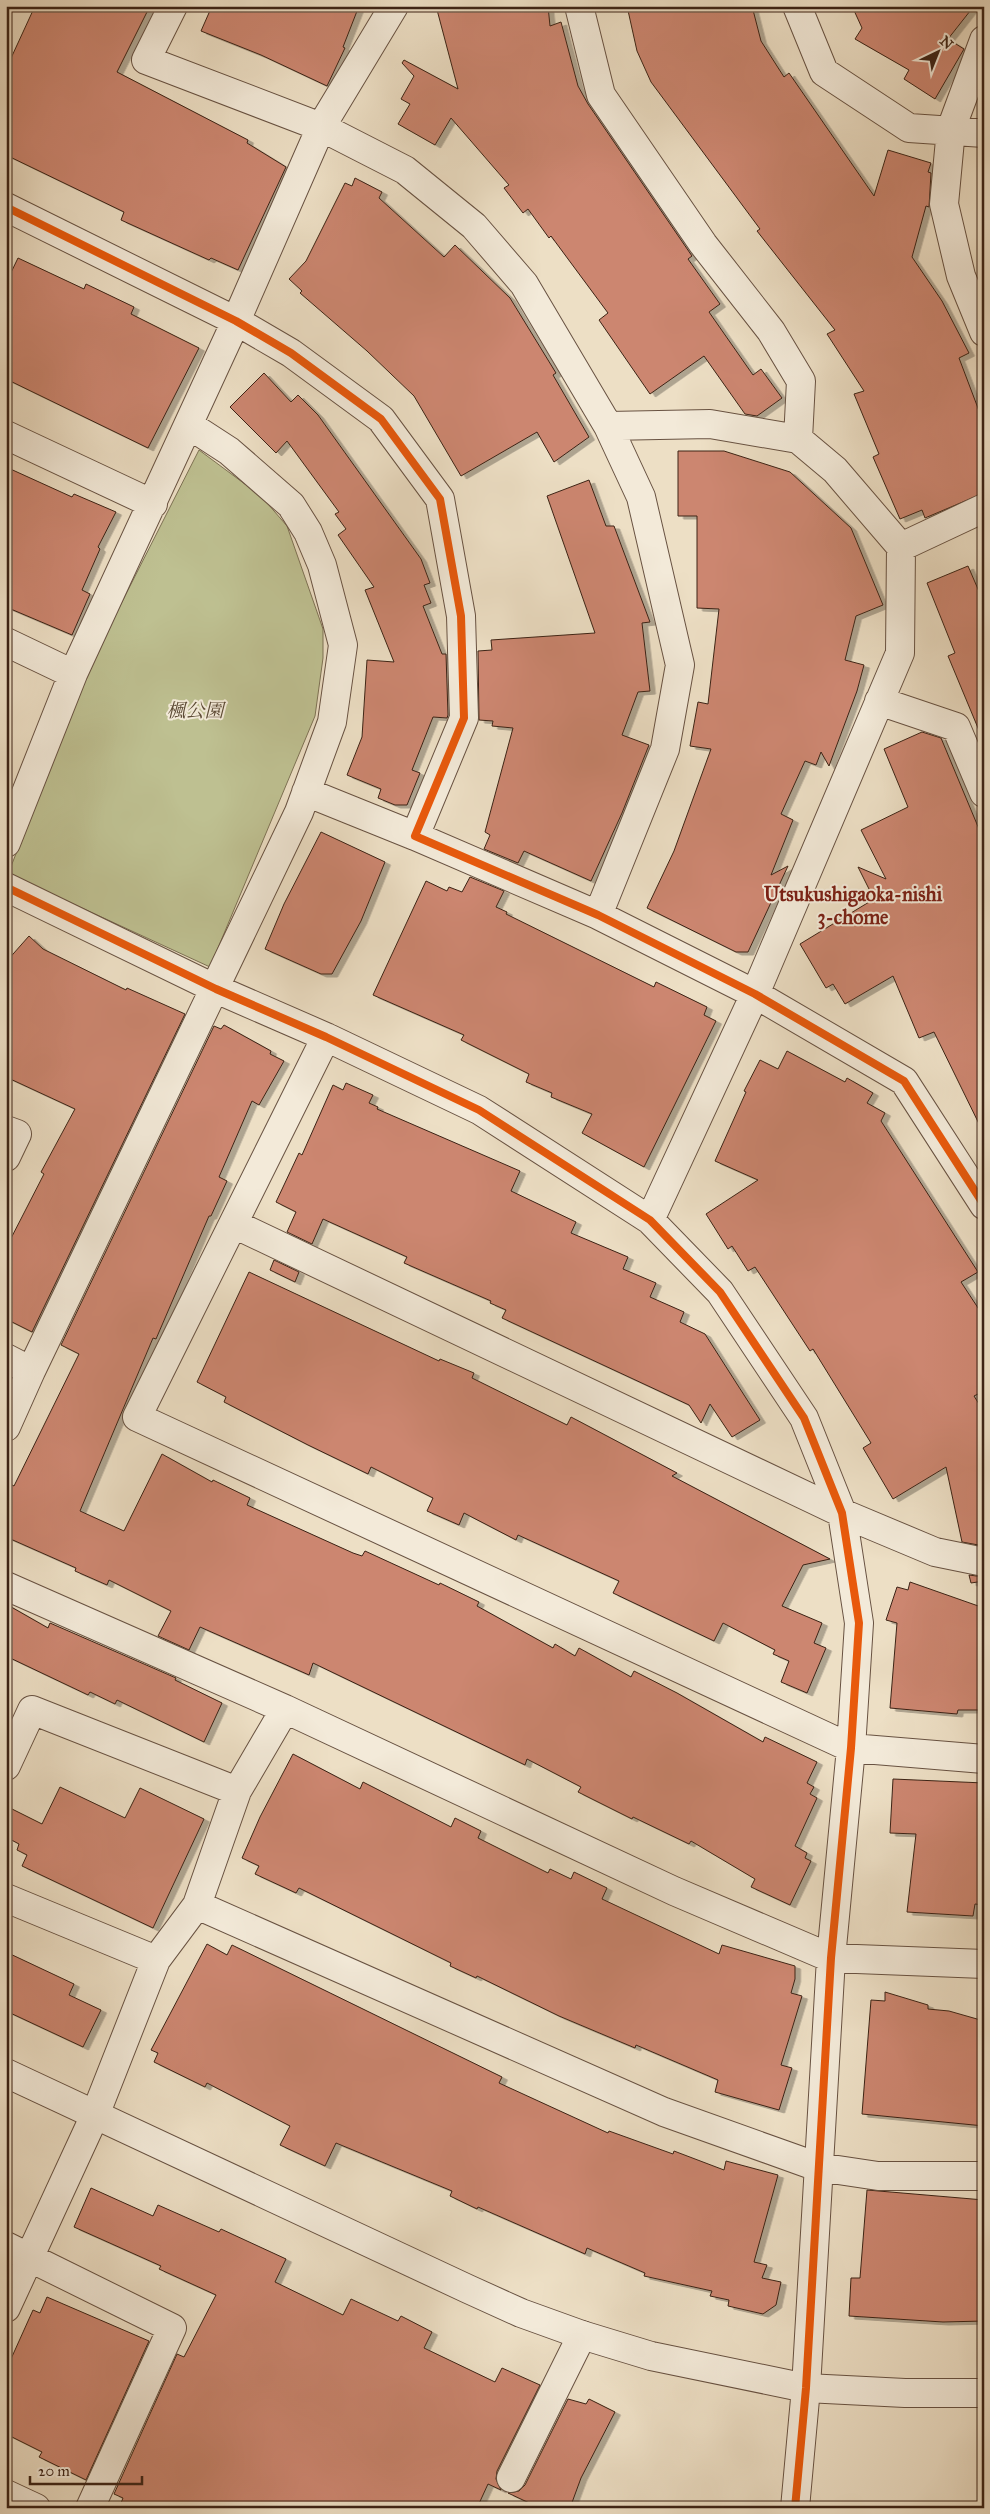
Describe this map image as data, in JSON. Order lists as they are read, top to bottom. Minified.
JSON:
{"districts":["Utsukushigaoka-nishi 3-chome"],"parks":["楓公園"],"scale_bar":"20 m","north":"top right"}
